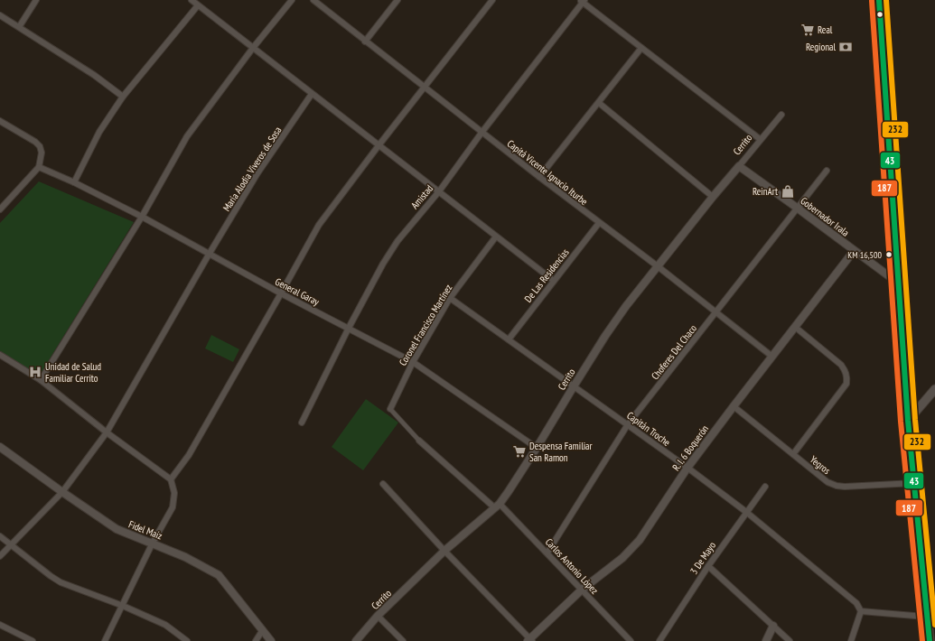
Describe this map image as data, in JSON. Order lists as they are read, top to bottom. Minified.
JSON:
{"streets":{"street":["Cerrito","Maria Alodia Viveros de Sosa","Capitá Vicente Ignacio Iturbe","Amistad","Gobernador Irala","De Las Residencias","General Garay","Coronel Francisco Martínez","Choferes Del Chaco","Capitán Troche","R. I. 6 Boquerón","Yegros","Fidel Maíz","3 De Mayo","Carlos Antonio López"]},"crossings":[["Cerrito","Capitá Vicente Ignacio Iturbe"],["Cerrito","Gobernador Irala"],["Cerrito","General Garay"],["Cerrito","Capitán Troche"],["Cerrito","Carlos Antonio López"],["Maria Alodia Viveros de Sosa","General Garay"],["Maria Alodia Viveros de Sosa","Fidel Maíz"],["Capitá Vicente Ignacio Iturbe","Amistad"],["Capitá Vicente Ignacio Iturbe","De Las Residencias"],["Capitá Vicente Ignacio Iturbe","Choferes Del Chaco"],["Capitá Vicente Ignacio Iturbe","R. I. 6 Boquerón"],["Amistad","General Garay"],["Gobernador Irala","Choferes Del Chaco"],["Gobernador Irala","R. I. 6 Boquerón"],["De Las Residencias","Capitán Troche"],["General Garay","Coronel Francisco Martínez"],["Coronel Francisco Martínez","Capitán Troche"],["Choferes Del Chaco","Capitán Troche"],["Choferes Del Chaco","Carlos Antonio López"],["Capitán Troche","R. I. 6 Boquerón"],["Capitán Troche","3 De Mayo"],["R. I. 6 Boquerón","Yegros"],["R. I. 6 Boquerón","Carlos Antonio López"]],"places":{"supermarket":["Real","Despensa Familiar San Ramon"],"bank":["Regional"],"shop":["ReinArt"],"other":["KM 16,500"],"hospital":["Unidad de Salud Familiar Cerrito"]},"lines":["transit line 43","transit line 232","transit line 187"]}
